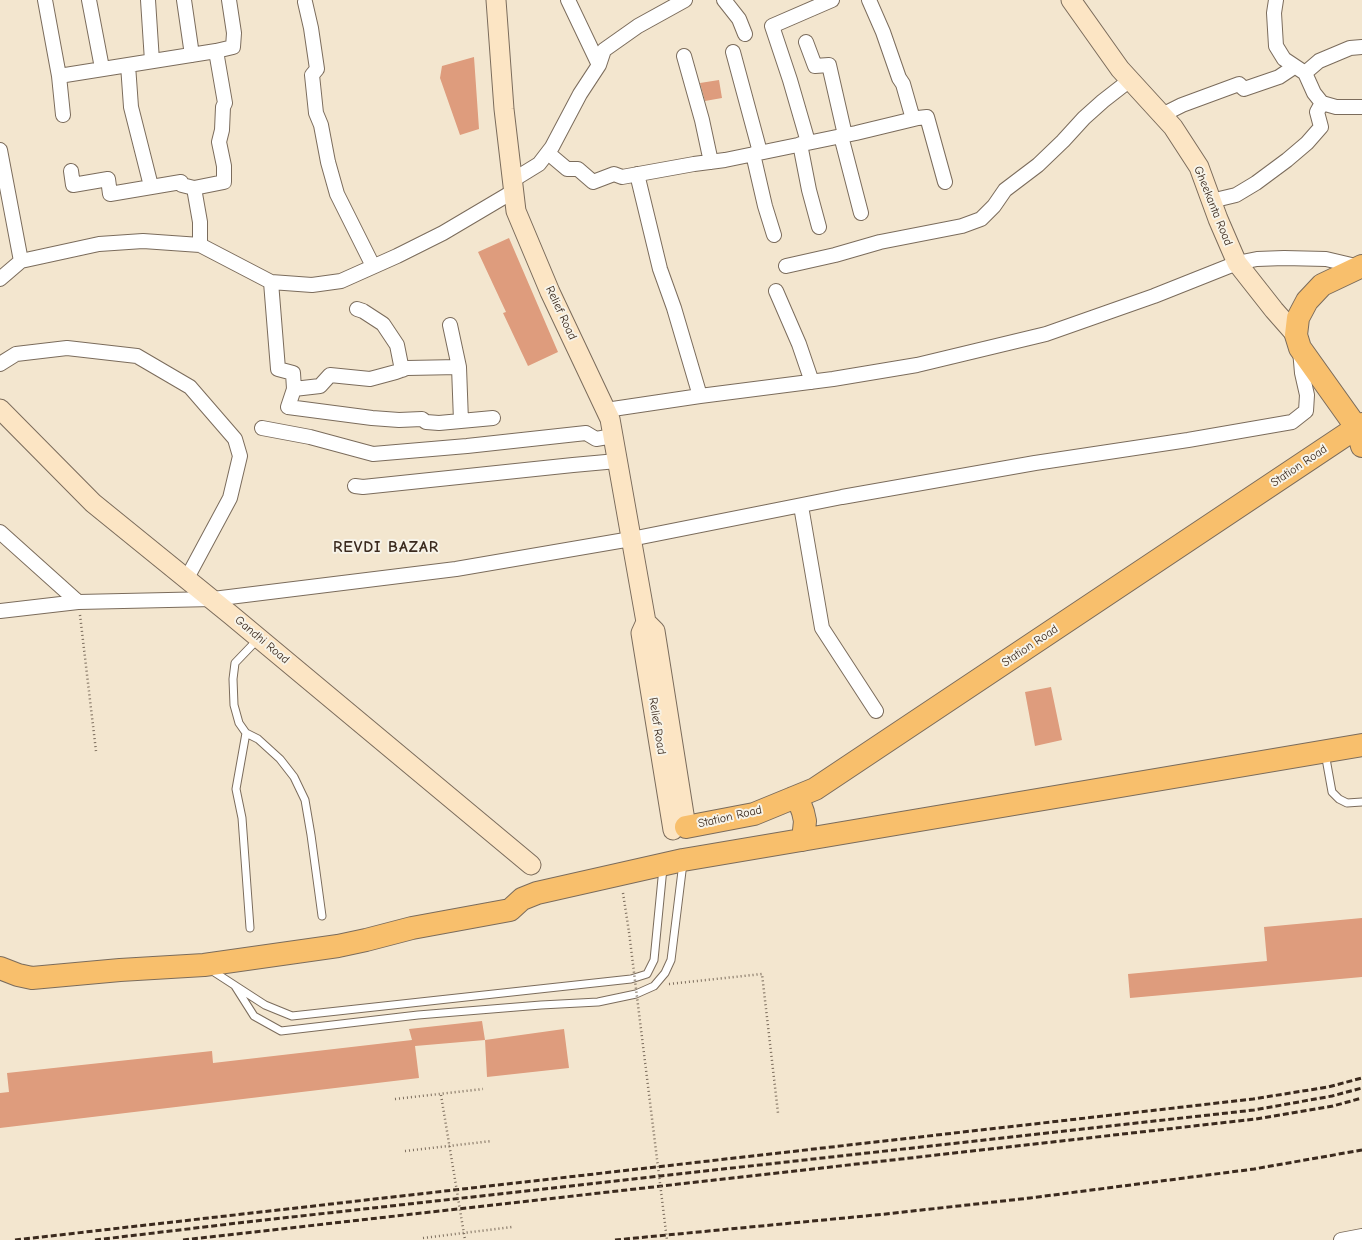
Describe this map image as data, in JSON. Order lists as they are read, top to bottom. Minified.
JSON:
{"streets":{"main road":["Gheekanta Road","Relief Road","Station Road","Gandhi Road"]},"crossings":[["Gheekanta Road","Station Road"],["Relief Road","Station Road"]],"districts":["REVDI BAZAR"]}
